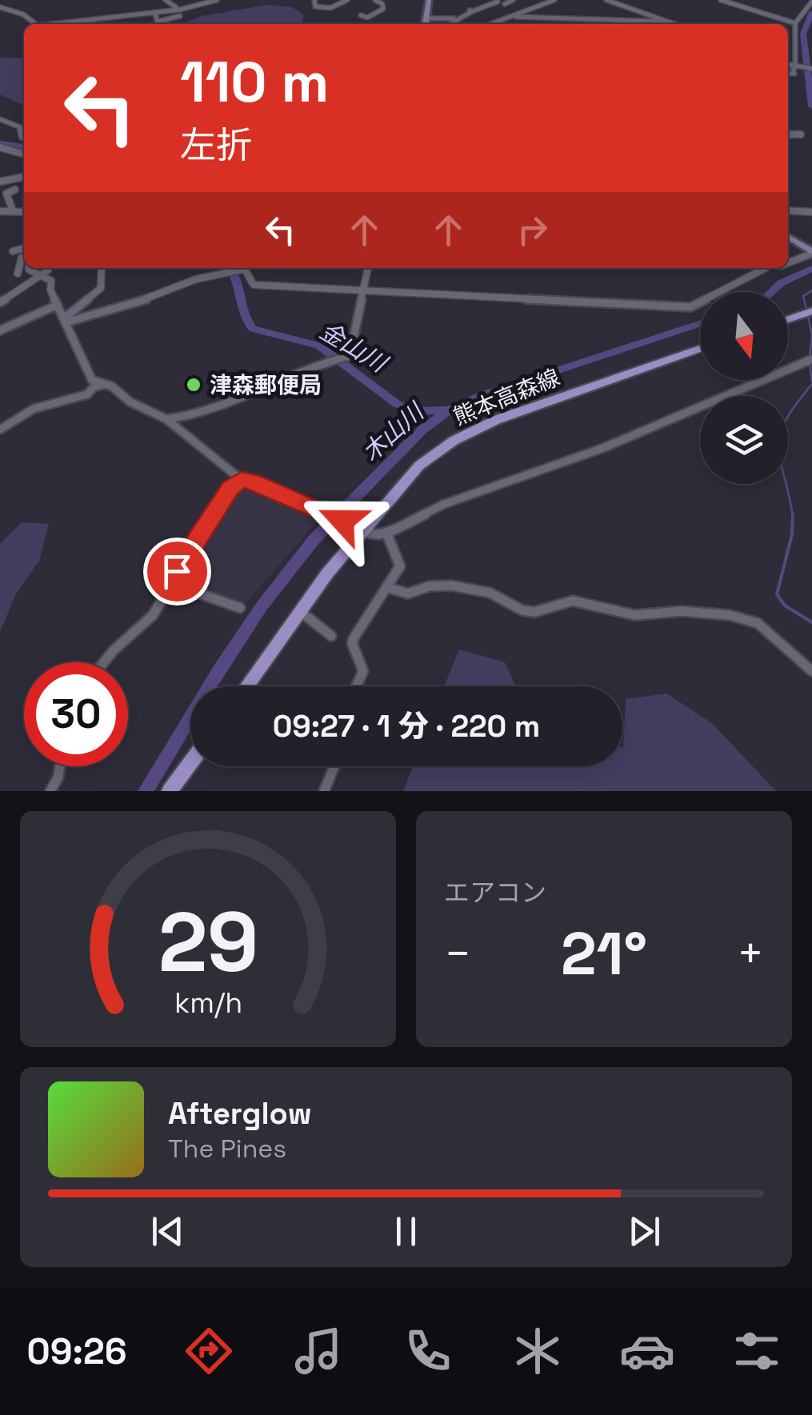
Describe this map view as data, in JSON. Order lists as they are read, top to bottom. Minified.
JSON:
{"streets":{"main road":["熊本高森線"]},"water":["金山川","木山川"],"places":["津森郵便局"],"north":"bottom","page":{"turn":["110 m","左折"],"limit":"30","trip":"09:27 · 1 分 · 220 m","tile":"エアコン","heat":["−","21°","+"],"song":["Afterglow","The Pines"],"tabs":"09:26","gauge":["29","km/h"]}}
